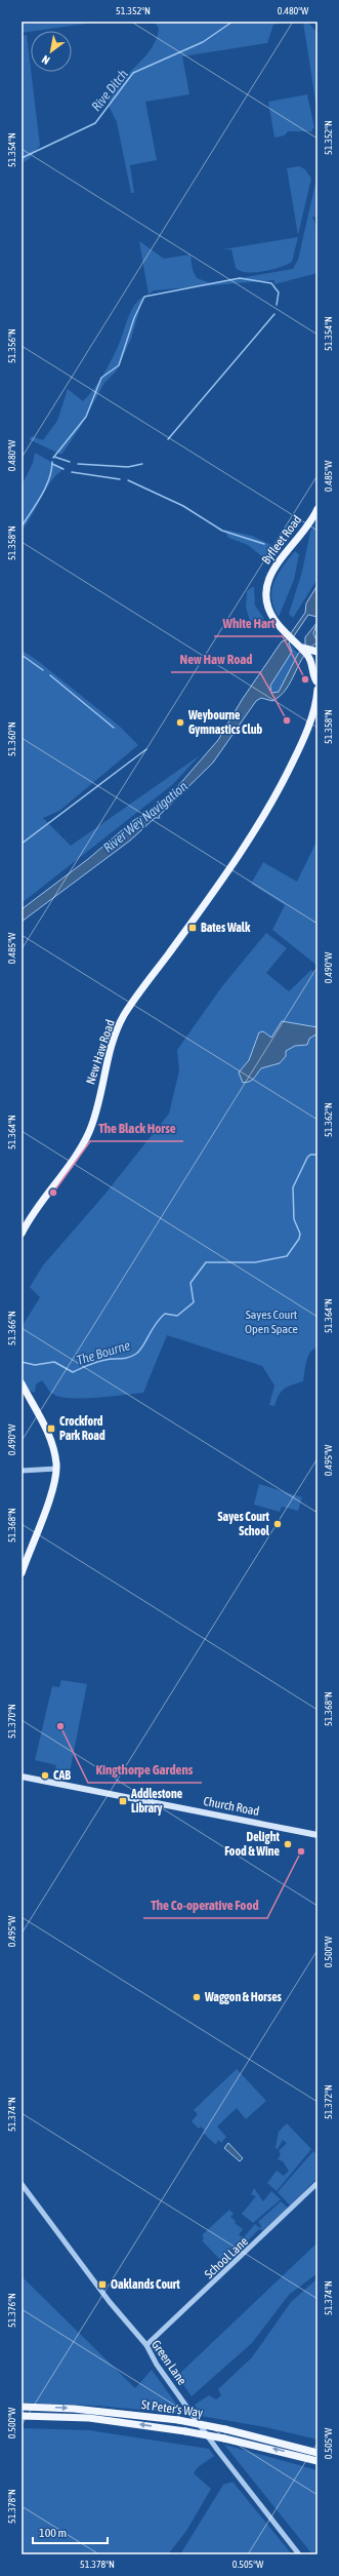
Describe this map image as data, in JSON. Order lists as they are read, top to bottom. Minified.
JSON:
{"streets":{"main road":["Byfleet Road","New Haw Road","Church Road","St Peter's Way"],"street":["School Lane","Green Lane"]},"crossings":[["Byfleet Road","New Haw Road"],["School Lane","Green Lane"]],"water":["Rive Ditch","River Wey Navigation","The Bourne"],"parks":["Sayes Court Open Space"],"places":{"other":["White Hart","New Haw Road","Weybourne Gymnastics Club","The Black Horse","Sayes Court School","Kingthorpe Gardens","CAB","Delight Food & Wine","The Co-operative Food","Waggon & Horses"],"transit":["Bates Walk","Crockford Park Road","Addlestone Library","Oaklands Court"]},"scale_bar":"100 m","north":"bottom left","coordinates":["51.352°N","0.480°W","51.354°N","51.356°N","0.485°W","51.358°N","51.360°N","0.490°W","51.362°N","51.364°N","51.366°N","0.495°W","51.368°N","51.370°N","0.500°W","51.372°N","51.374°N","51.376°N","0.505°W","51.378°N"]}
